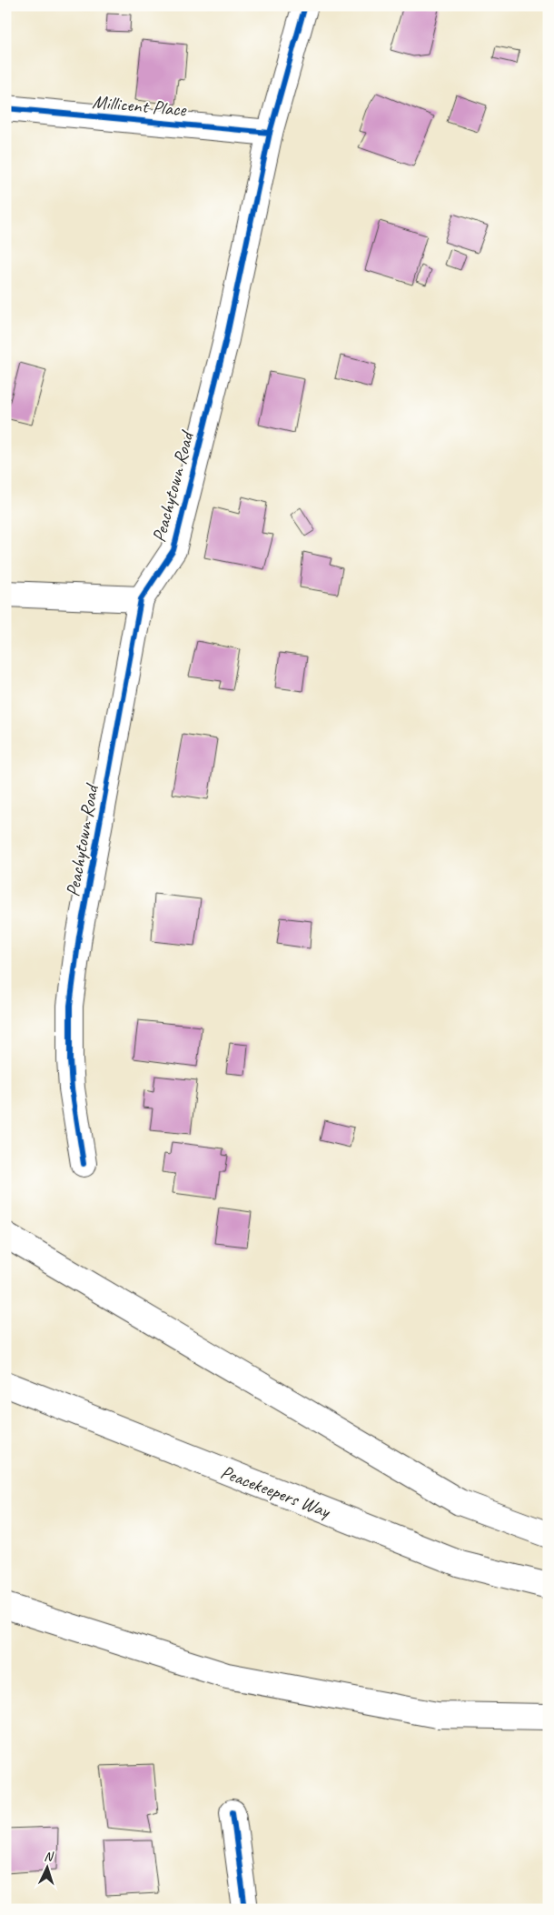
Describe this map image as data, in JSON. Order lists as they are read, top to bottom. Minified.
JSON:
{"streets":{"main road":["Millicent Place","Peachytown Road","Peacekeepers Way"]},"crossings":[["Millicent Place","Peachytown Road"]],"north":"top"}
